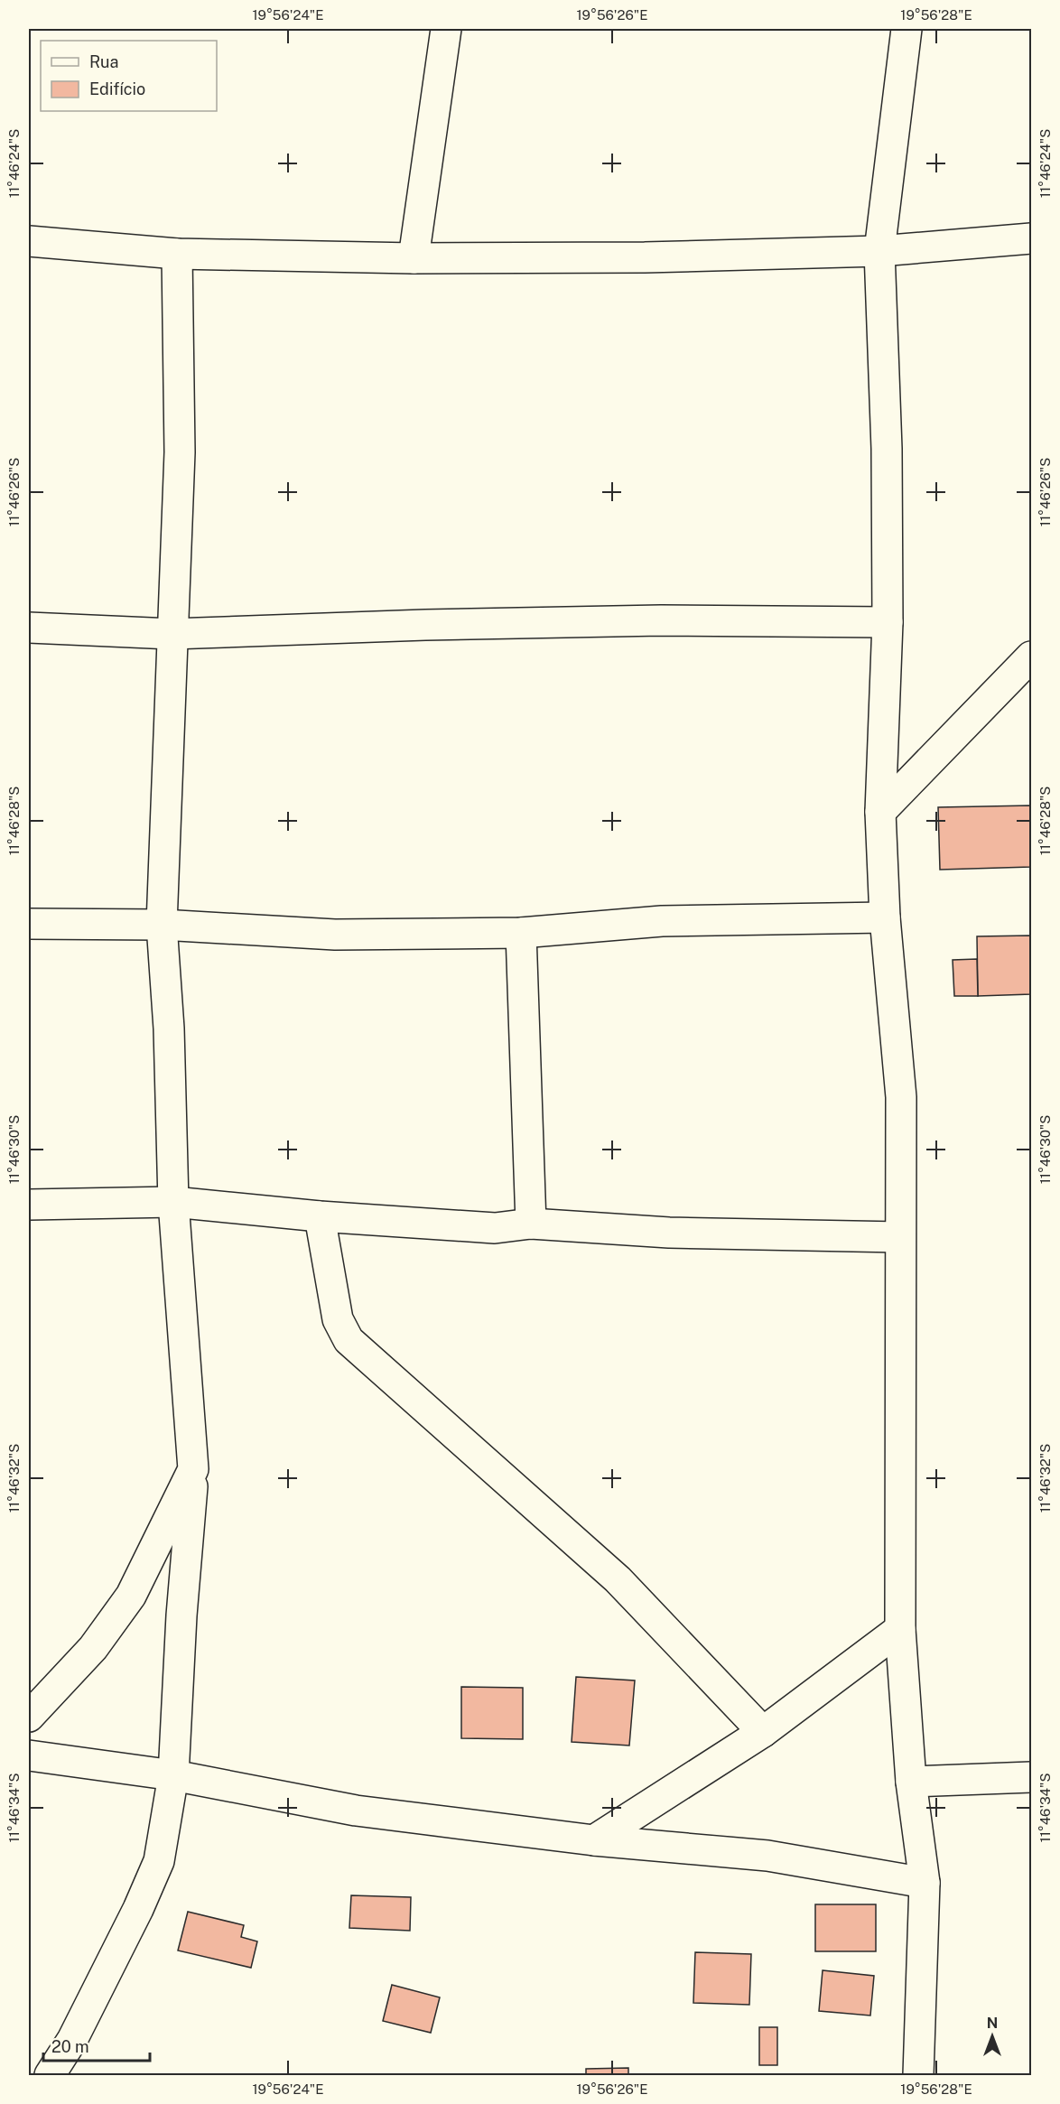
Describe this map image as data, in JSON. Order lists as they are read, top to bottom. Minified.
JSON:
{"legend":["Rua","Edifício"],"scale_bar":"20 m","north":"top","coordinates":["19°56'24\"E","19°56'26\"E","19°56'28\"E","11°46'24\"S","11°46'26\"S","11°46'28\"S","11°46'30\"S","11°46'32\"S","11°46'34\"S"]}
